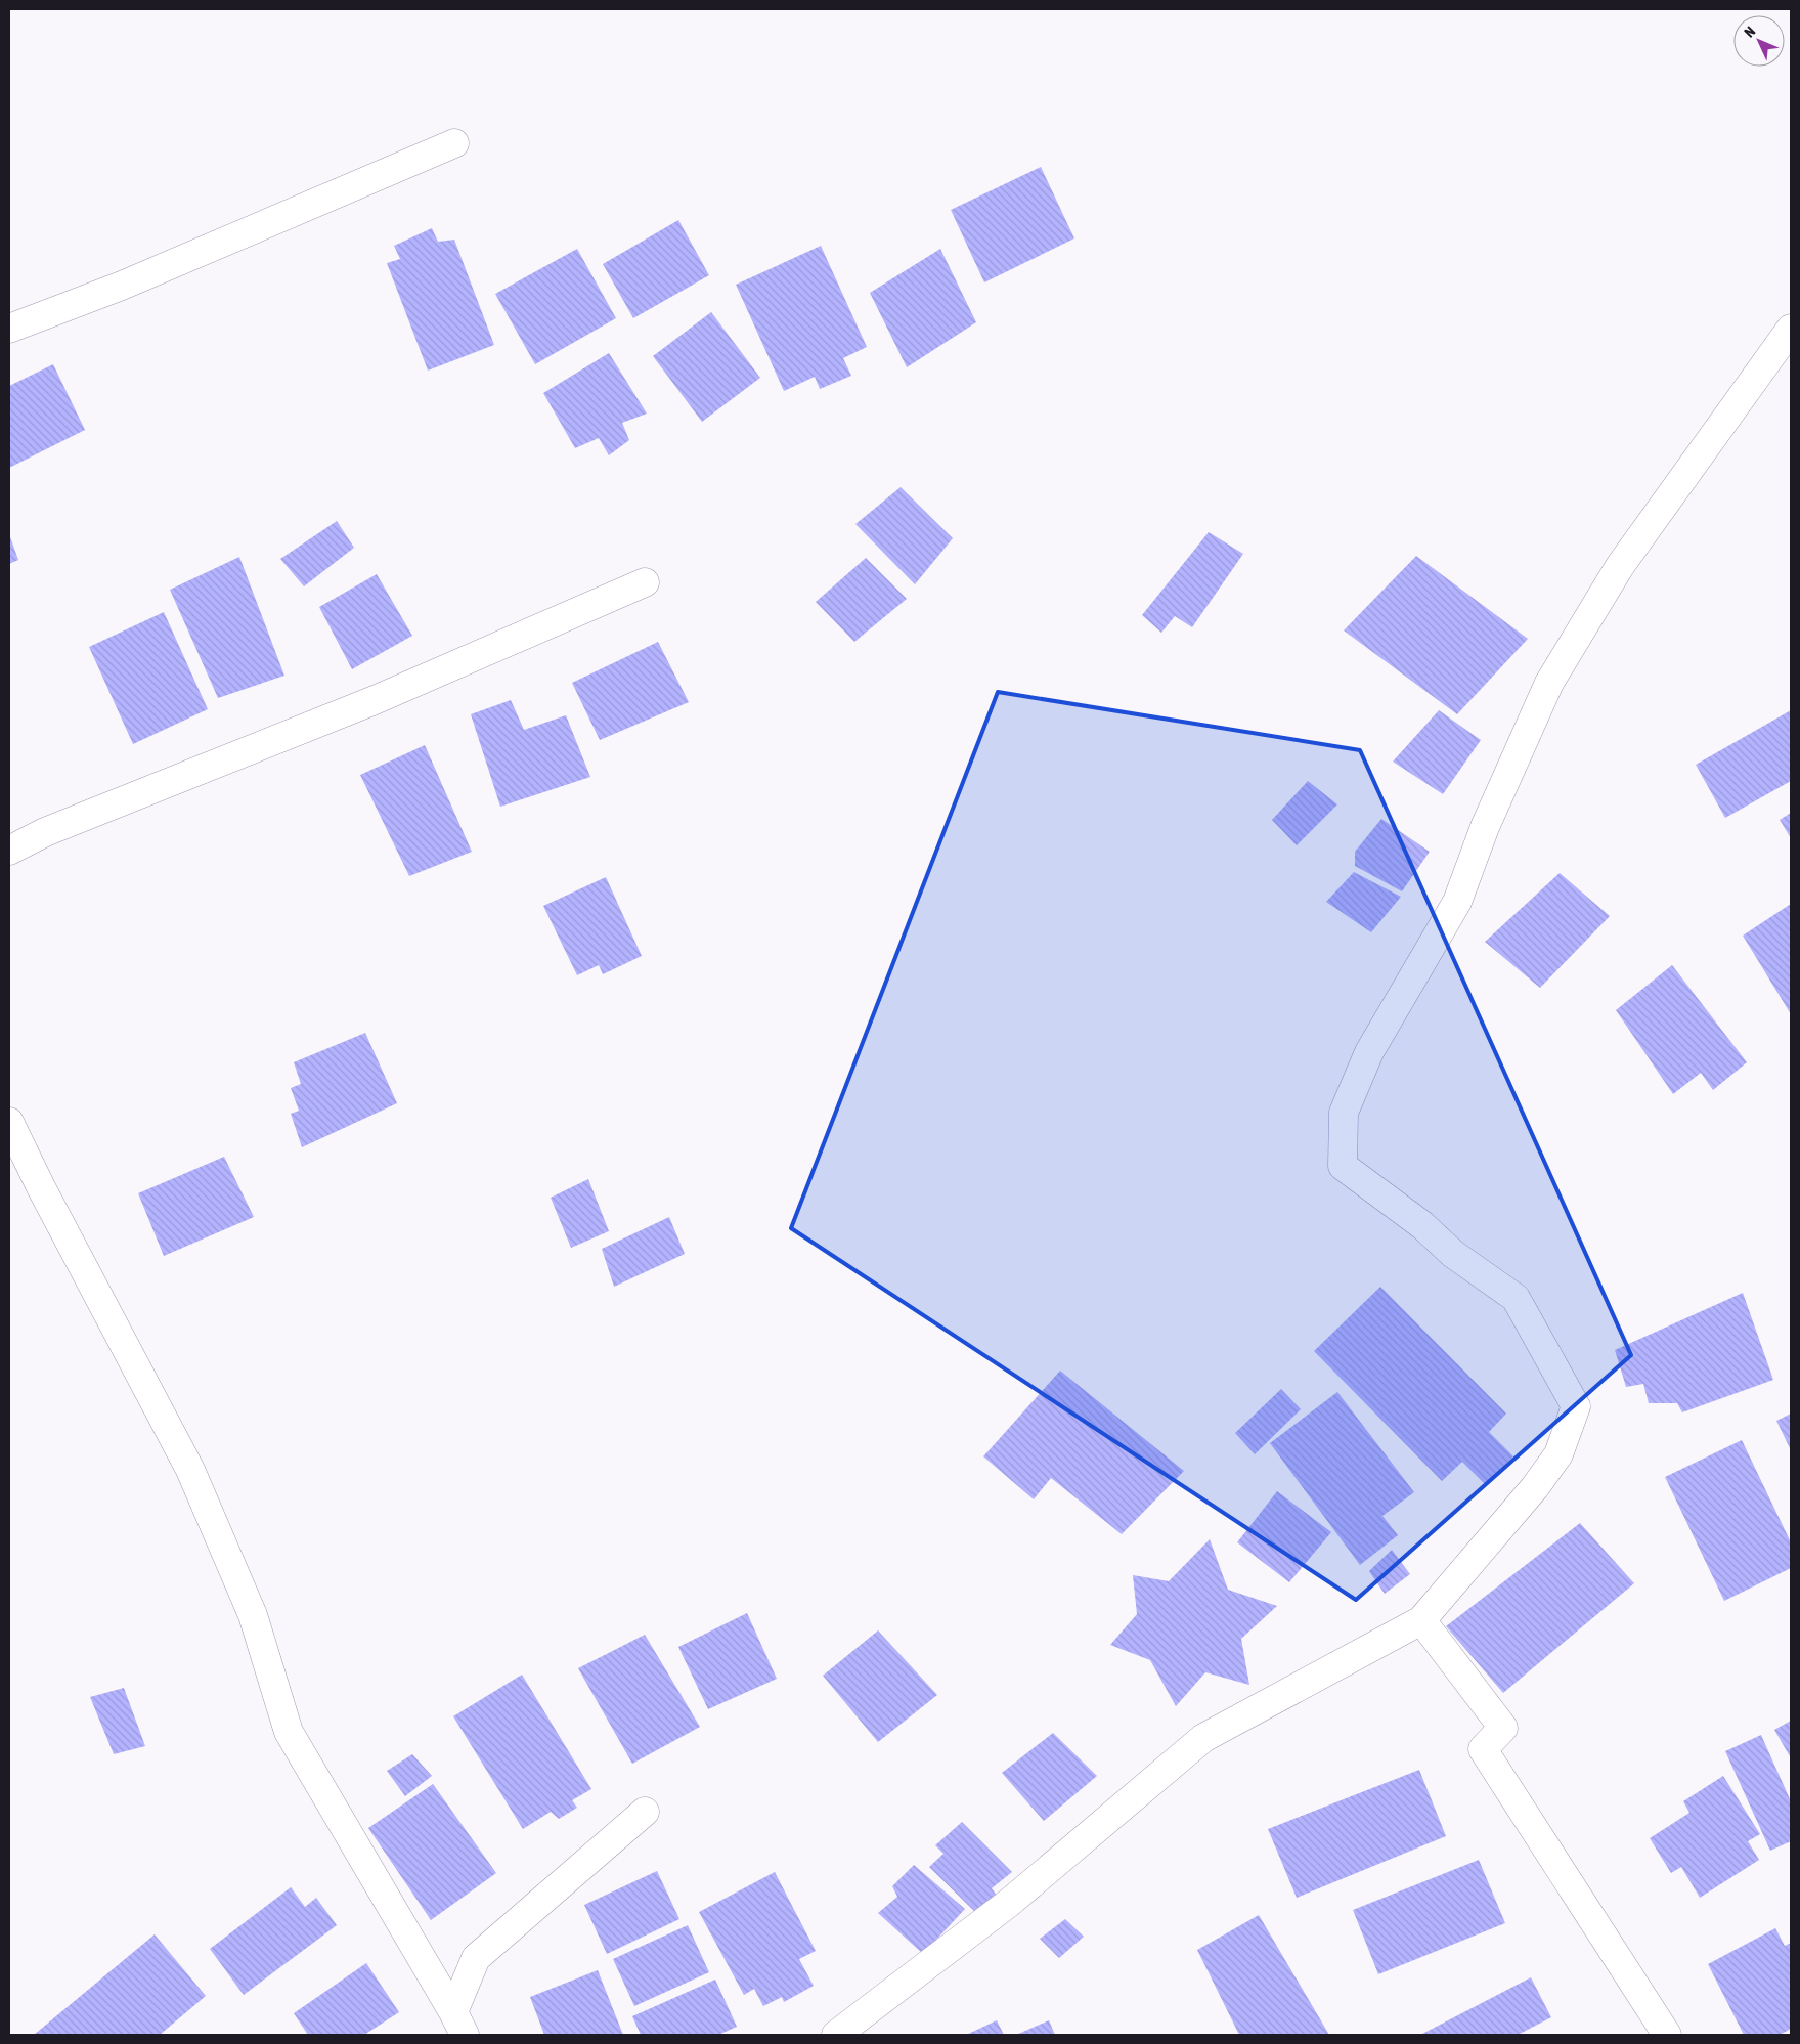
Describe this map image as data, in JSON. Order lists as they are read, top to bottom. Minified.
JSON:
{"north":"top left"}
